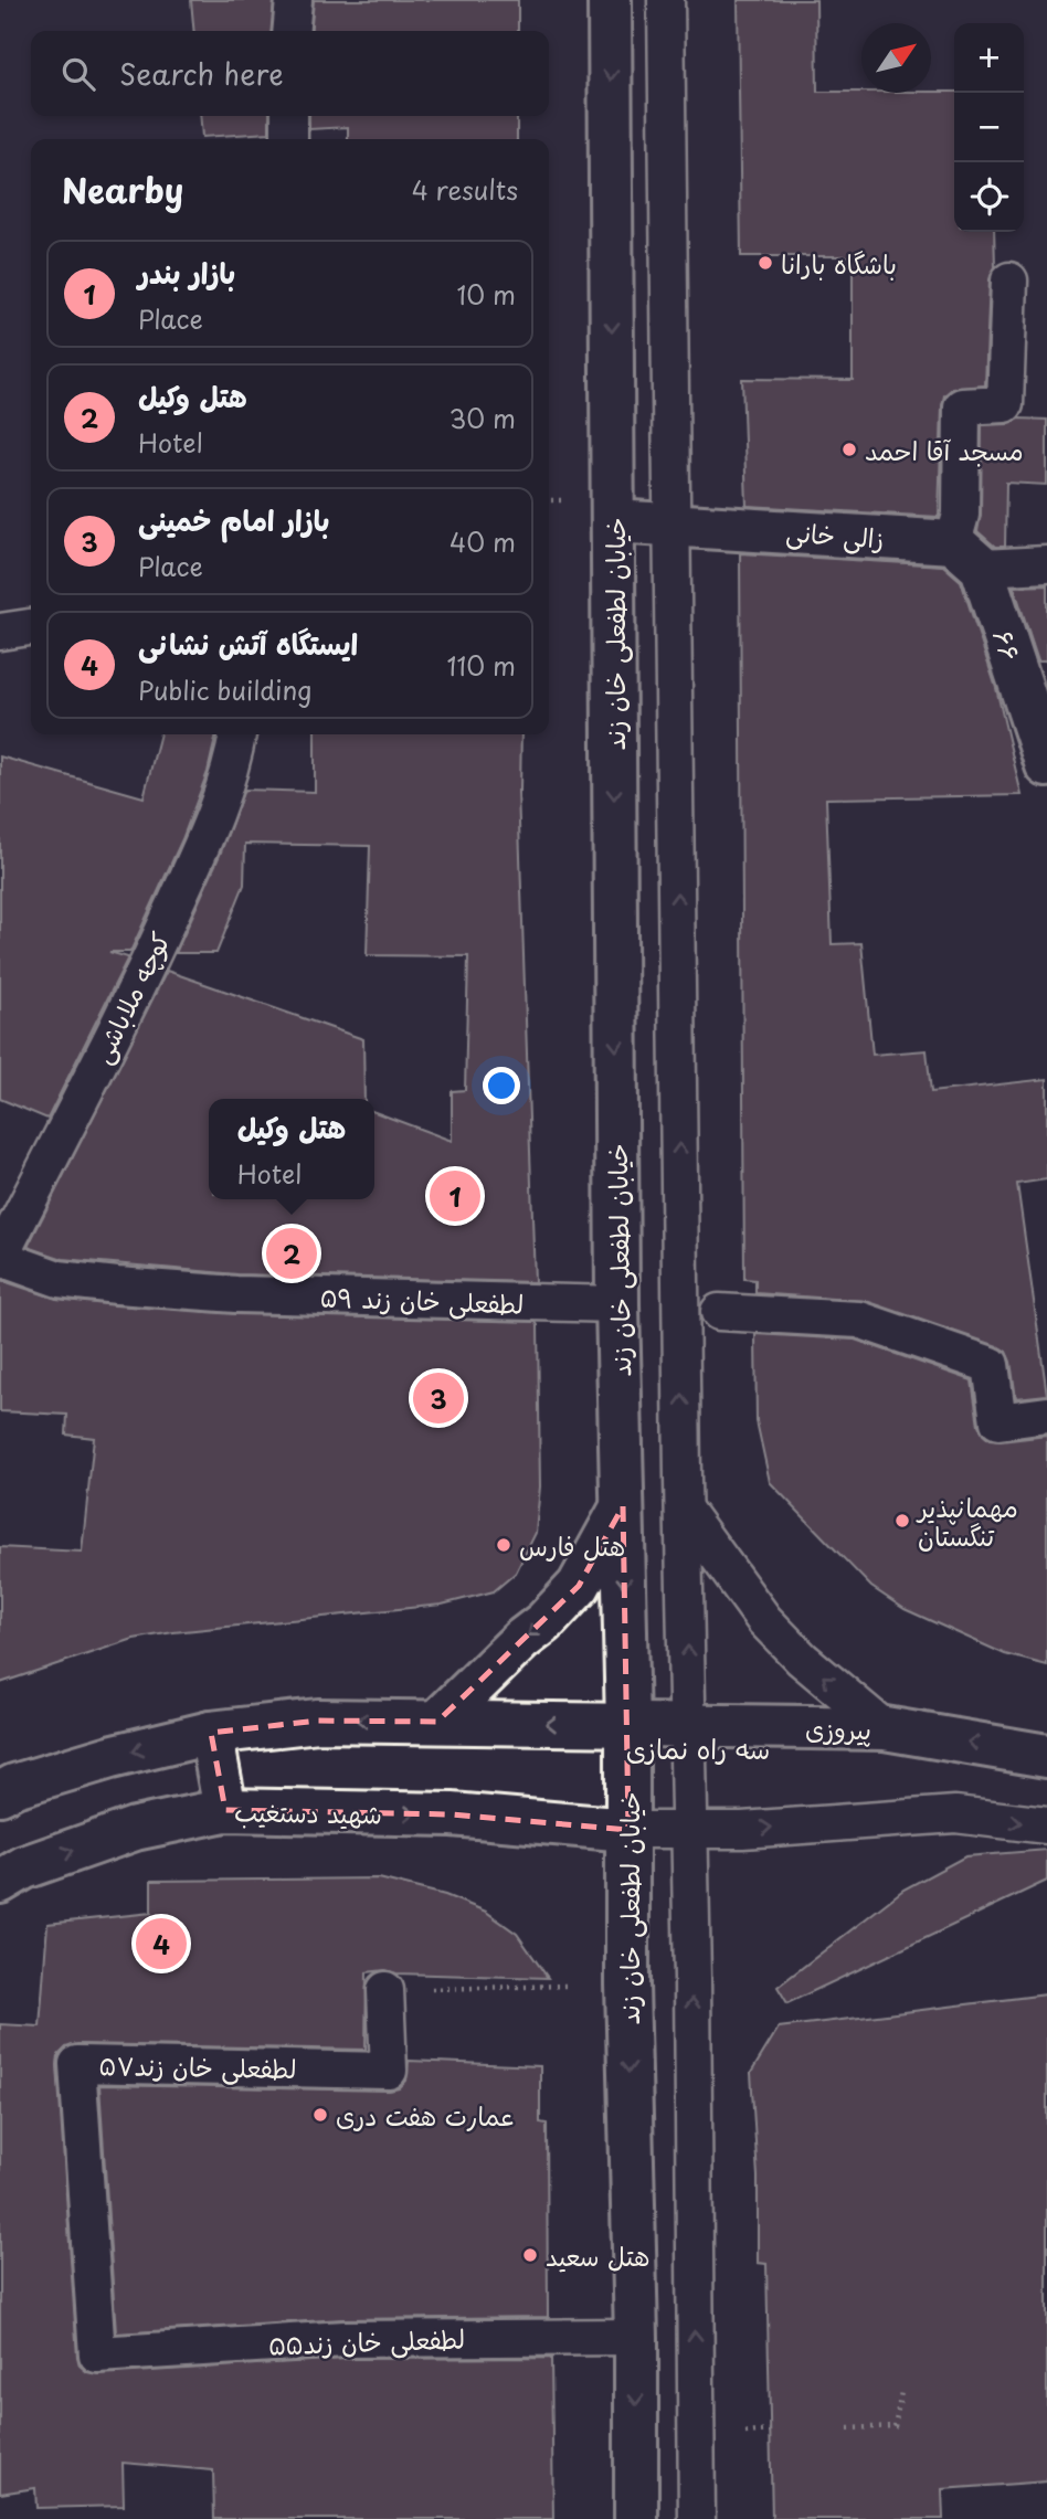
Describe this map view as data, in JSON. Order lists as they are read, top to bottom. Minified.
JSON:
{"streets":{"street":["زالی خانی","خیابان لطفعلی خان زند","۶۶","پیروزی","شهید دستغیب"],"lane":["کوچه ملاباشی","لطفعلی خان زند ۵۹","لطفعلی خان زند۵۷","لطفعلی خان زند۵۵"]},"crossings":[["زالی خانی","خیابان لطفعلی خان زند"],["زالی خانی","۶۶"],["خیابان لطفعلی خان زند","لطفعلی خان زند ۵۹"],["خیابان لطفعلی خان زند","پیروزی"],["خیابان لطفعلی خان زند","شهید دستغیب"],["خیابان لطفعلی خان زند","لطفعلی خان زند۵۵"],["کوچه ملاباشی","لطفعلی خان زند ۵۹"],["لطفعلی خان زند۵۷","لطفعلی خان زند۵۵"]],"one_way":["خیابان لطفعلی خان زند","پیروزی"],"districts":["سه راه نمازی"],"places":["باشگاه بارانا","مسجد آقا احمد","مهمانپذیر تنگستان","هتل فارس","عمارت هفت دری","هتل سعيد"],"north":"top right","page":{"map_buttons":["+","−"],"search":"Search here","heading":["Nearby","4 results"],"list":[{"mark":"1","name":"بازار بندر","note":"Place","value":"10 m"},{"mark":"2","name":"هتل وکیل","note":"Hotel","value":"30 m"},{"mark":"3","name":"بازار امام خمینی","note":"Place","value":"40 m"},{"mark":"4","name":"ایستگاه آتش نشانی","note":"Public building","value":"110 m"}],"popup":["هتل وکیل","Hotel"],"pins":["1","2","3","4"]}}
